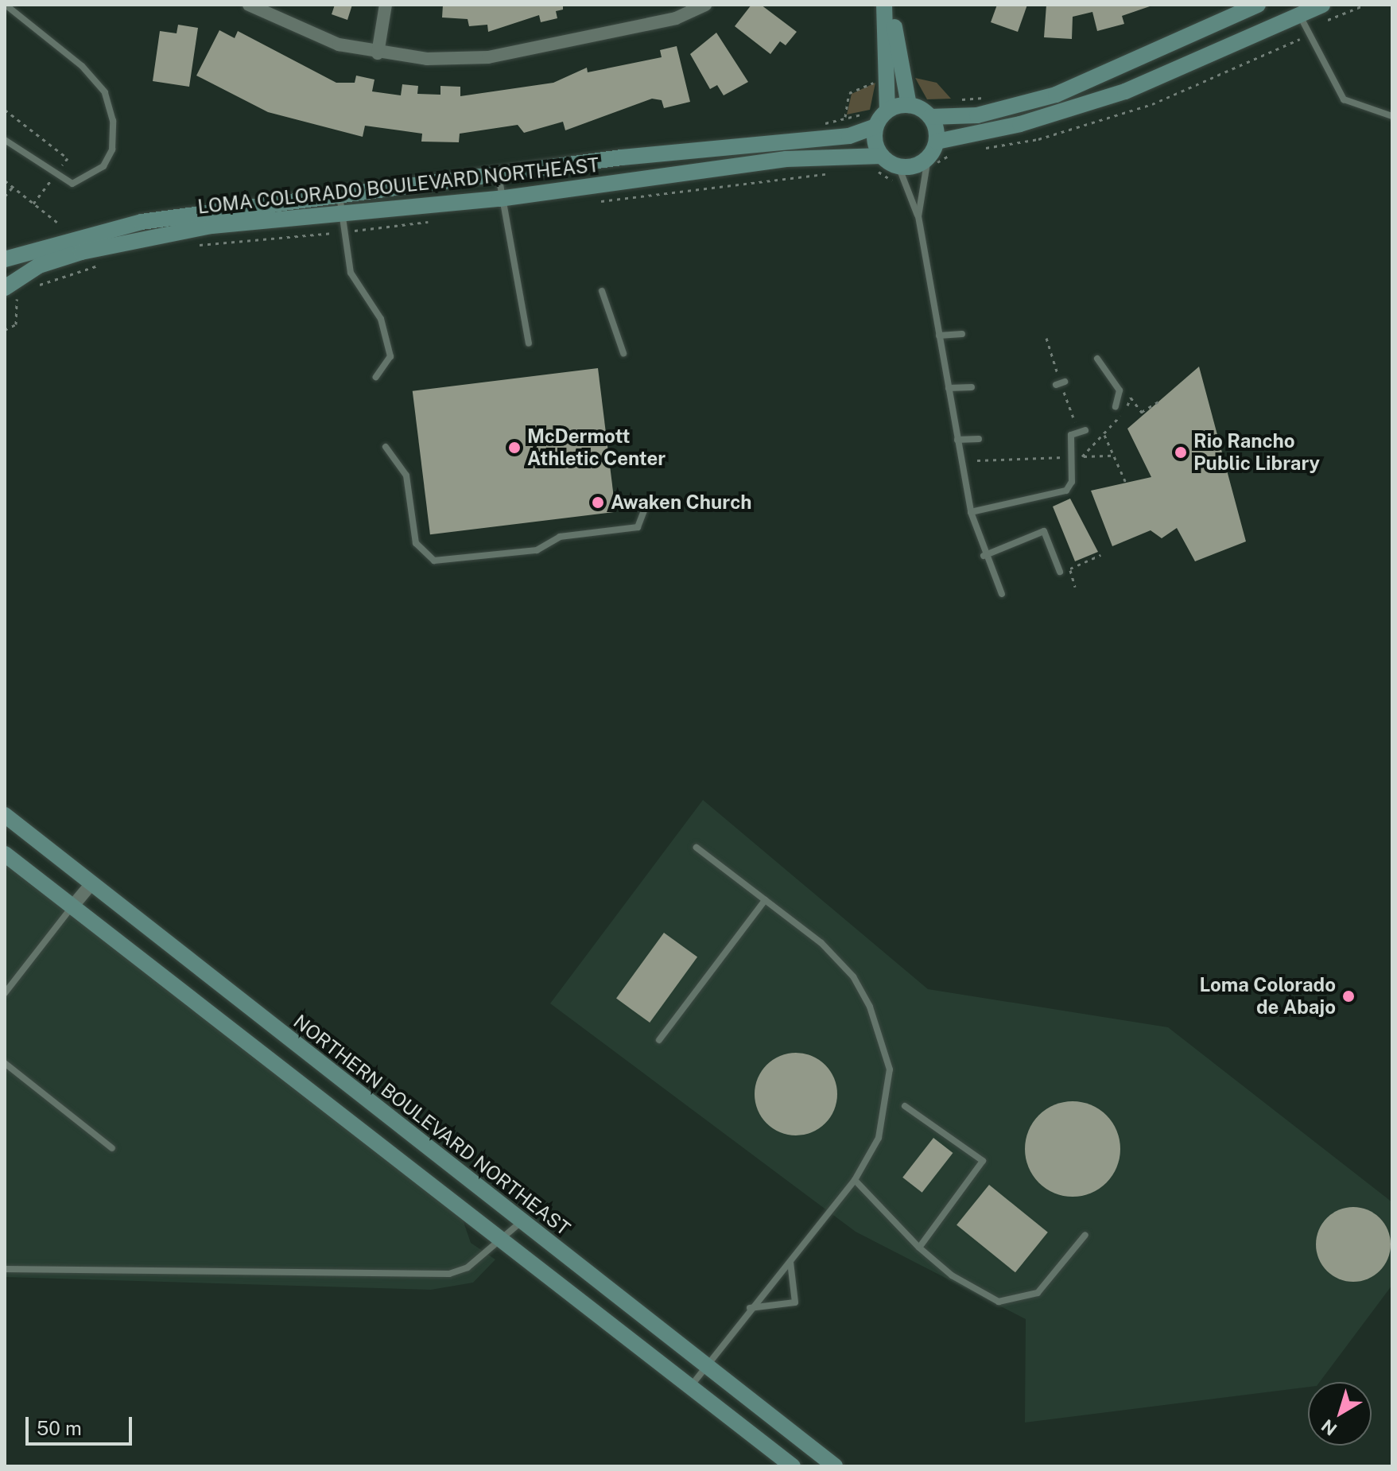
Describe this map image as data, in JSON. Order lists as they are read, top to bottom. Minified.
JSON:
{"streets":{"street":["LOMA COLORADO BOULEVARD NORTHEAST","NORTHERN BOULEVARD NORTHEAST"]},"places":["McDermott Athletic Center","Rio Rancho Public Library","Awaken Church","Loma Colorado de Abajo"],"scale_bar":"50 m","north":"bottom left"}
